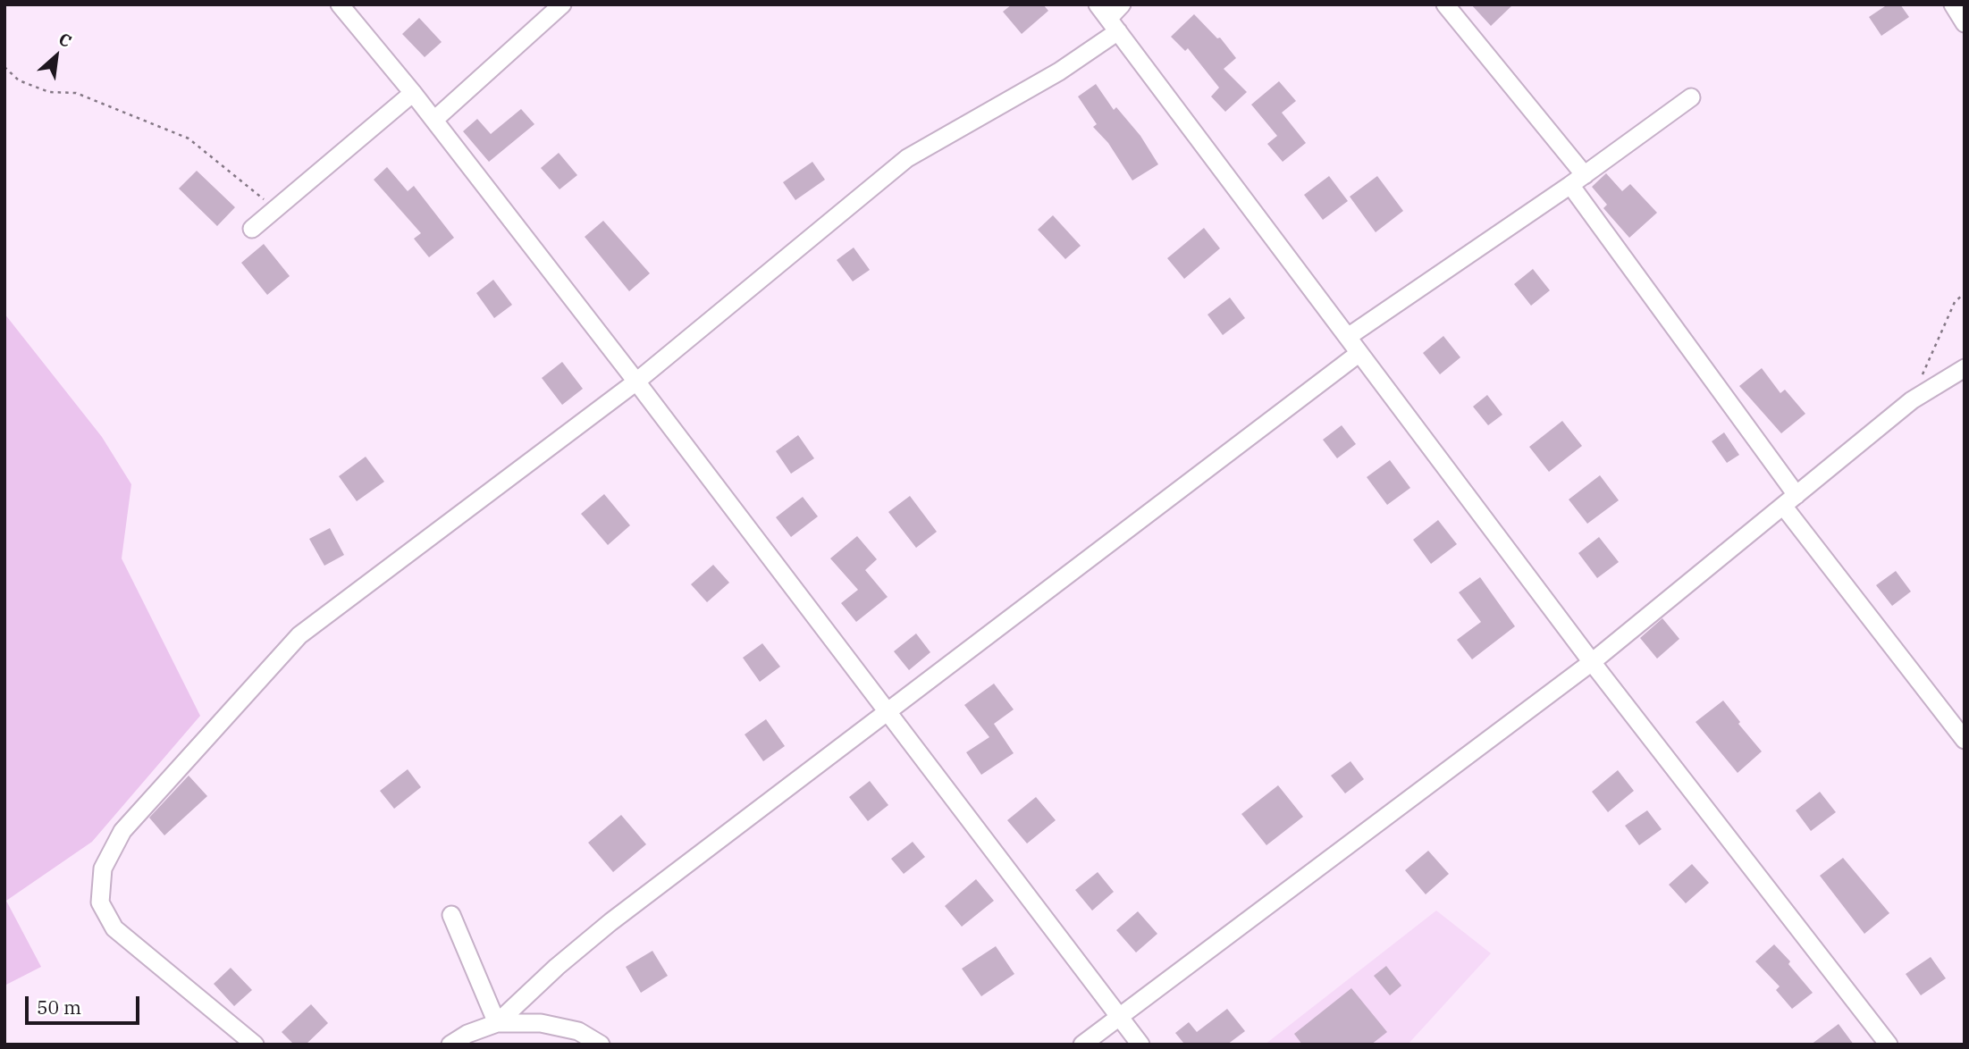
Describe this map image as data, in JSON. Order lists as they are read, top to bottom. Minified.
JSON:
{"scale_bar":"50 m","north":"top right"}
